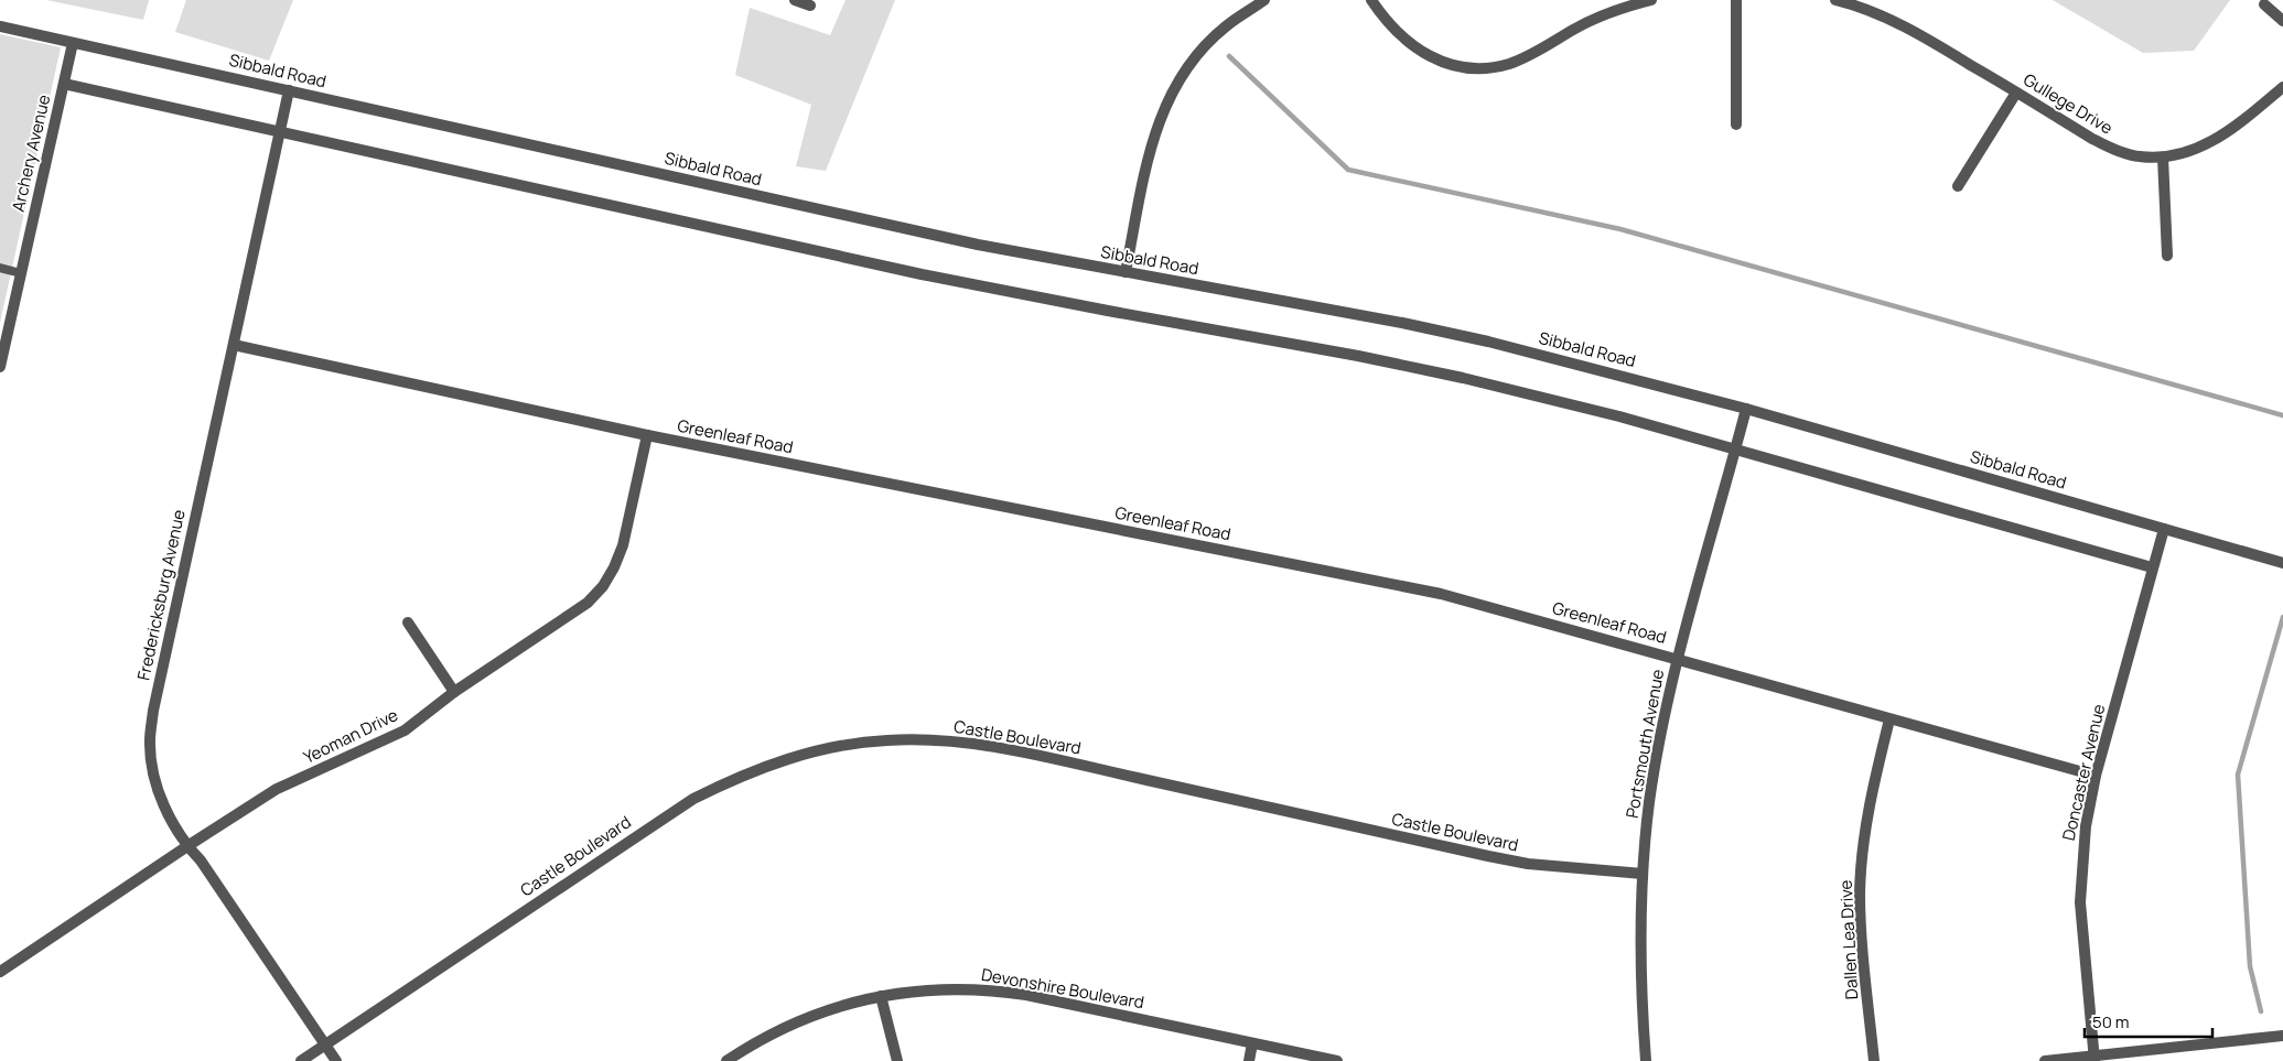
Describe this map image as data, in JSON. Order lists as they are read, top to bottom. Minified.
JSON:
{"streets":{"street":["Sibbald Road","Gullege Drive","Archery Avenue","Greenleaf Road","Fredericksburg Avenue","Yeoman Drive","Castle Boulevard","Portsmouth Avenue","Doncaster Avenue","Dallen Lea Drive","Devonshire Boulevard"]},"crossings":[["Sibbald Road","Archery Avenue"],["Sibbald Road","Fredericksburg Avenue"],["Sibbald Road","Portsmouth Avenue"],["Sibbald Road","Doncaster Avenue"],["Greenleaf Road","Fredericksburg Avenue"],["Greenleaf Road","Yeoman Drive"],["Greenleaf Road","Portsmouth Avenue"],["Greenleaf Road","Doncaster Avenue"],["Greenleaf Road","Dallen Lea Drive"],["Fredericksburg Avenue","Yeoman Drive"],["Fredericksburg Avenue","Castle Boulevard"],["Castle Boulevard","Portsmouth Avenue"]],"scale_bar":"50 m"}
